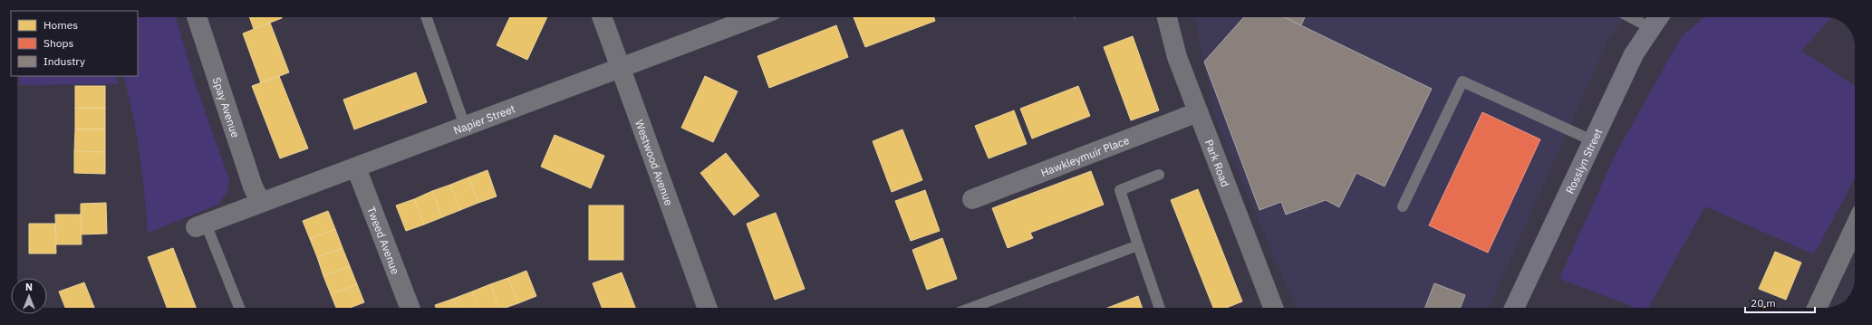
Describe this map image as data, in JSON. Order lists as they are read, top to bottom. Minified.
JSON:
{"streets":{"main road":["Rosslyn Street"],"street":["Spay Avenue","Napier Street","Hawkleymuir Place","Westwood Avenue","Park Road","Tweed Avenue"]},"crossings":[["Spay Avenue","Napier Street"],["Napier Street","Westwood Avenue"],["Napier Street","Tweed Avenue"],["Hawkleymuir Place","Park Road"]],"legend":["Homes","Shops","Industry"],"scale_bar":"20 m","north":"top"}
